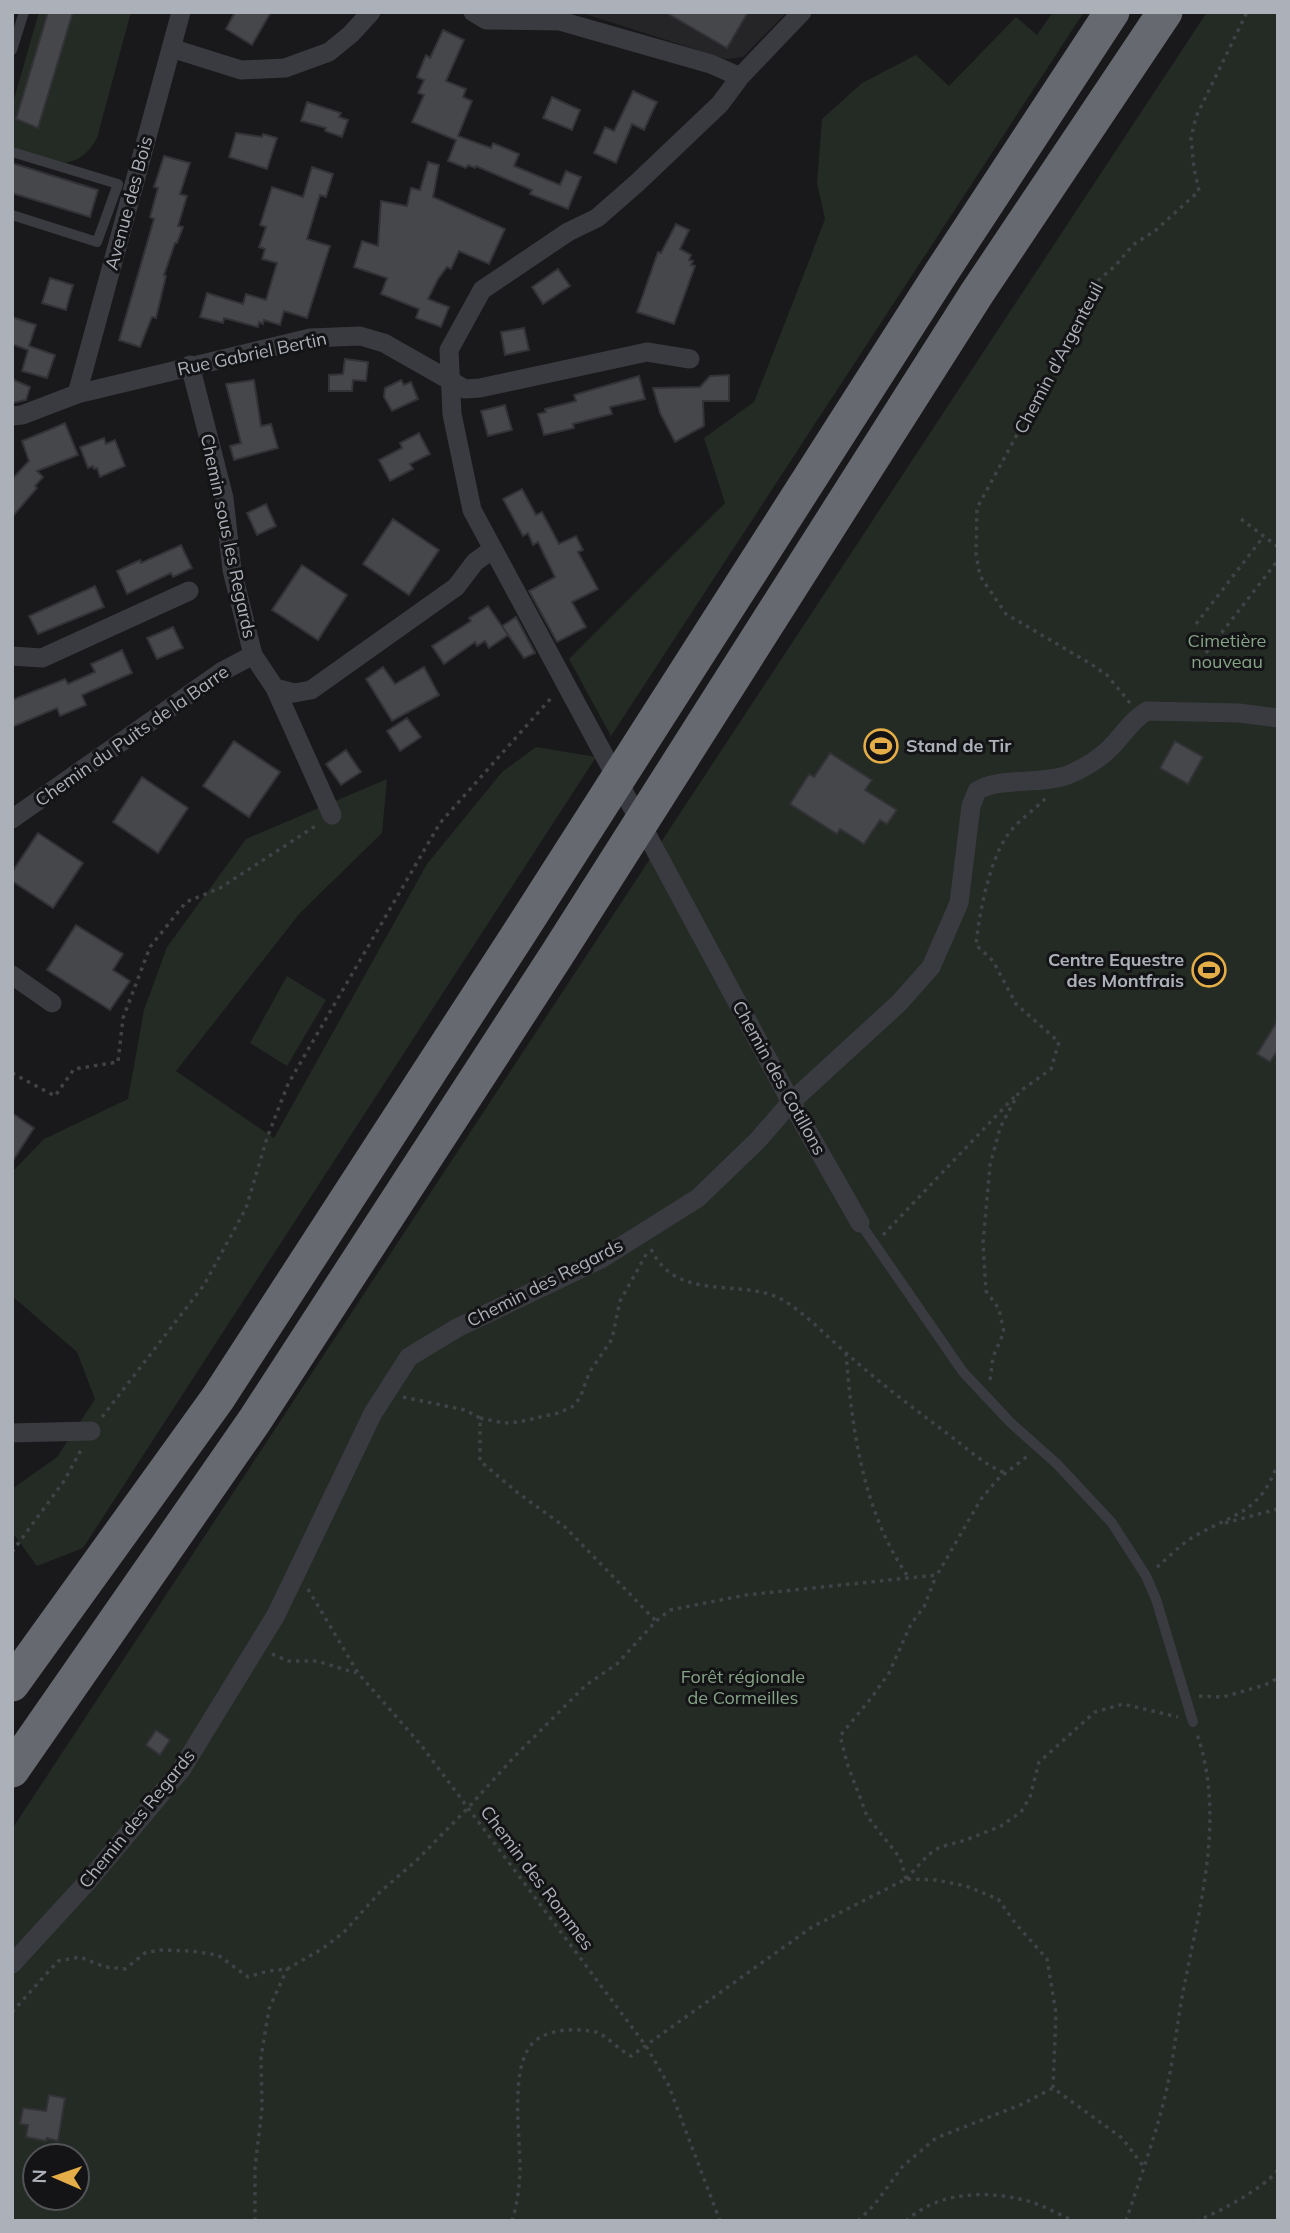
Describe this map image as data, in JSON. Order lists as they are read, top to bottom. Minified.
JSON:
{"streets":{"street":["Avenue des Bois","Rue Gabriel Bertin","Chemin sous les Regards","Chemin du Puits de la Barre","Chemin des Cotillons","Chemin des Regards"],"path":["Chemin d'Argenteuil","Chemin des Rommes"]},"crossings":[["Avenue des Bois","Rue Gabriel Bertin"],["Rue Gabriel Bertin","Chemin sous les Regards"],["Rue Gabriel Bertin","Chemin des Cotillons"],["Chemin d'Argenteuil","Chemin des Regards"],["Chemin sous les Regards","Chemin du Puits de la Barre"],["Chemin des Cotillons","Chemin des Regards"],["Chemin des Regards","Chemin des Rommes"]],"parks":["Cimetière nouveau","Forêt régionale de Cormeilles"],"places":{"sports":["Stand de Tir","Centre Equestre des Montfrais"]},"north":"left"}
